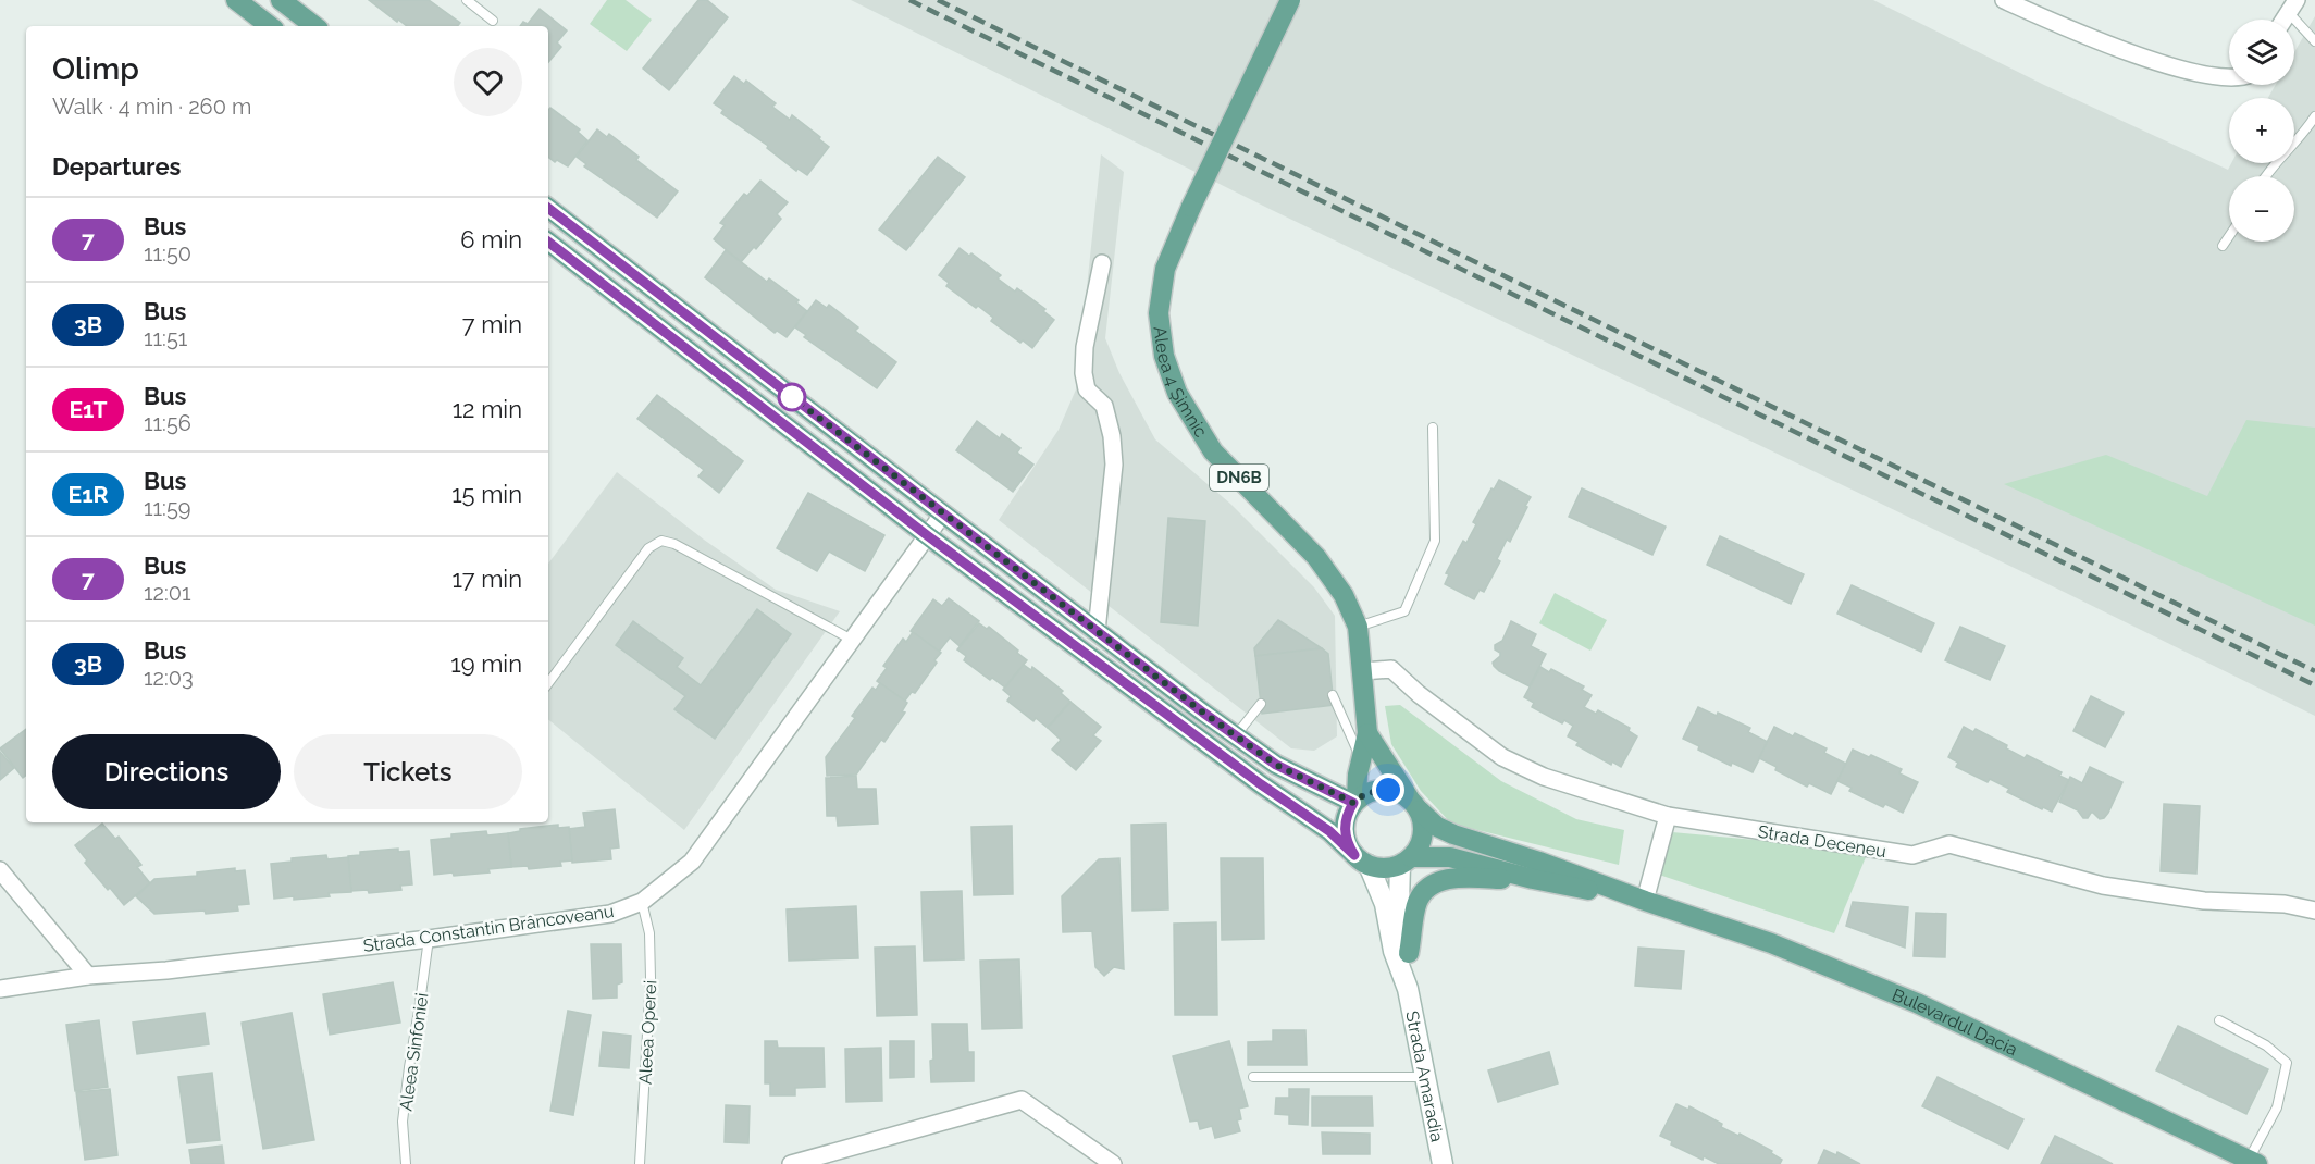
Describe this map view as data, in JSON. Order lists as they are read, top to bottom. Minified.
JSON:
{"streets":{"main road":["Aleea 4 Șimnic","DN6B","Bulevardul Dacia","Strada Amaradia"],"street":["Strada Deceneu","Strada Constantin Brâncoveanu"],"lane":["Aleea Operei","Aleea Sinfoniei"]},"crossings":[["Aleea 4 Șimnic","Strada Deceneu"],["Aleea 4 Șimnic","Bulevardul Dacia"],["Aleea 4 Șimnic","Strada Amaradia"],["Strada Constantin Brâncoveanu","Aleea Operei"],["Strada Constantin Brâncoveanu","Aleea Sinfoniei"],["Bulevardul Dacia","Strada Amaradia"]],"lines":["bus line 7"],"page":{"map_buttons":["+","−"],"heading":[["Olimp","Walk · 4 min · 260 m"],"Departures"],"list":[{"mark":"7","name":"Bus","note":"11:50","value":"6 min"},{"mark":"3B","name":"Bus","note":"11:51","value":"7 min"},{"mark":"E1T","name":"Bus","note":"11:56","value":"12 min"},{"mark":"E1R","name":"Bus","note":"11:59","value":"15 min"},{"mark":"7","name":"Bus","note":"12:01","value":"17 min"},{"mark":"3B","name":"Bus","note":"12:03","value":"19 min"}],"buttons":["Directions","Tickets"]}}
